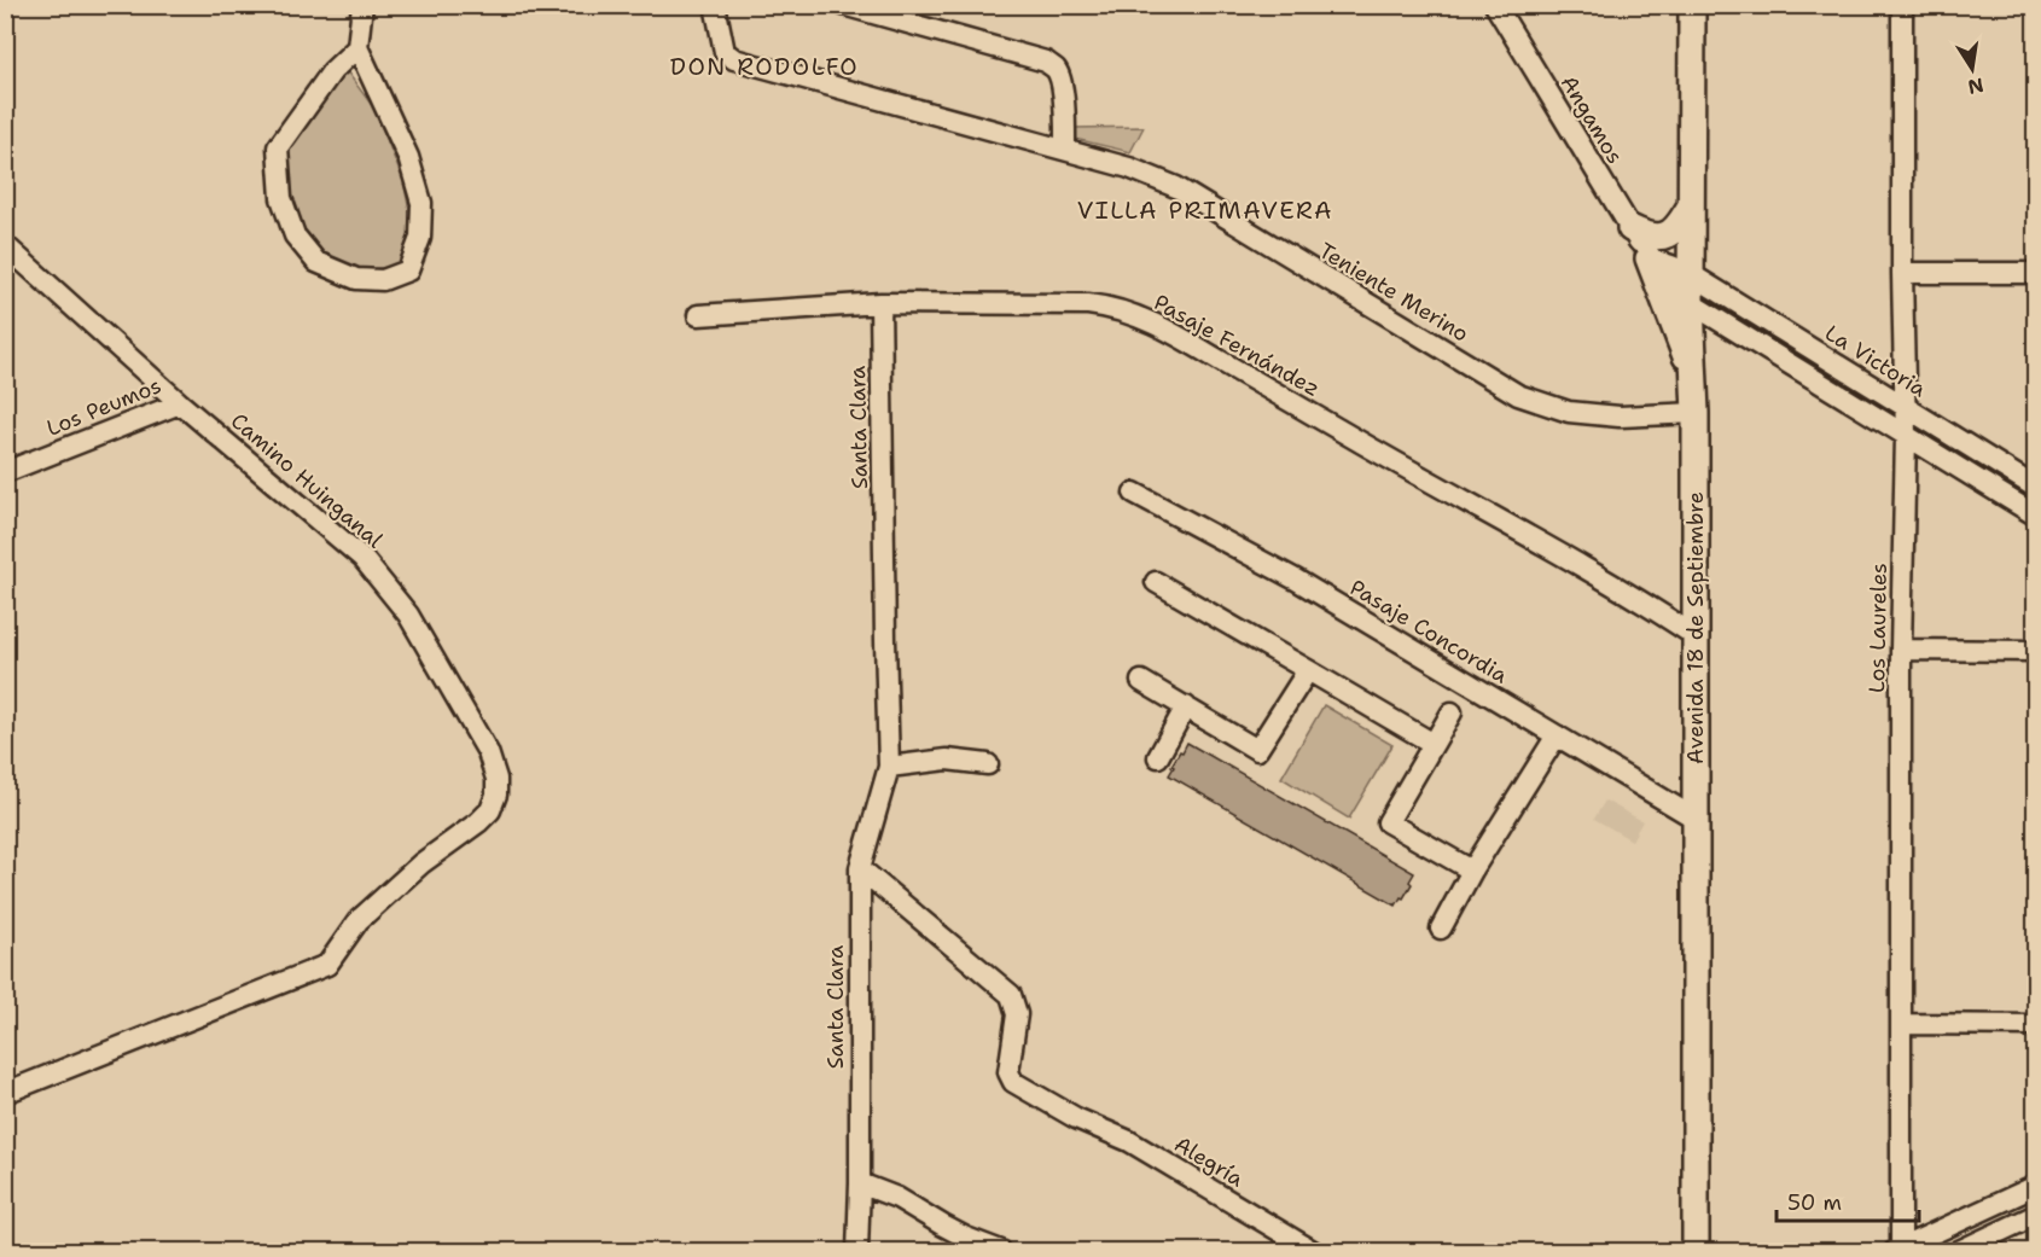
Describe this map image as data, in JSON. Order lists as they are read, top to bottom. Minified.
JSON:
{"streets":{"main road":["Avenida 18 de Septiembre"],"street":["Angamos","Teniente Merino","Pasaje Fernández","La Victoria","Los Peumos","Santa Clara","Camino Huinganal","Los Laureles","Pasaje Concordia","Alegría"]},"crossings":[["Angamos","Avenida 18 de Septiembre"],["Teniente Merino","Avenida 18 de Septiembre"],["Pasaje Fernández","Santa Clara"],["Pasaje Fernández","Avenida 18 de Septiembre"],["La Victoria","Avenida 18 de Septiembre"],["La Victoria","Los Laureles"],["Los Peumos","Camino Huinganal"],["Santa Clara","Alegría"],["Avenida 18 de Septiembre","Pasaje Concordia"]],"districts":["DON RODOLFO","VILLA PRIMAVERA"],"scale_bar":"50 m","north":"bottom"}
